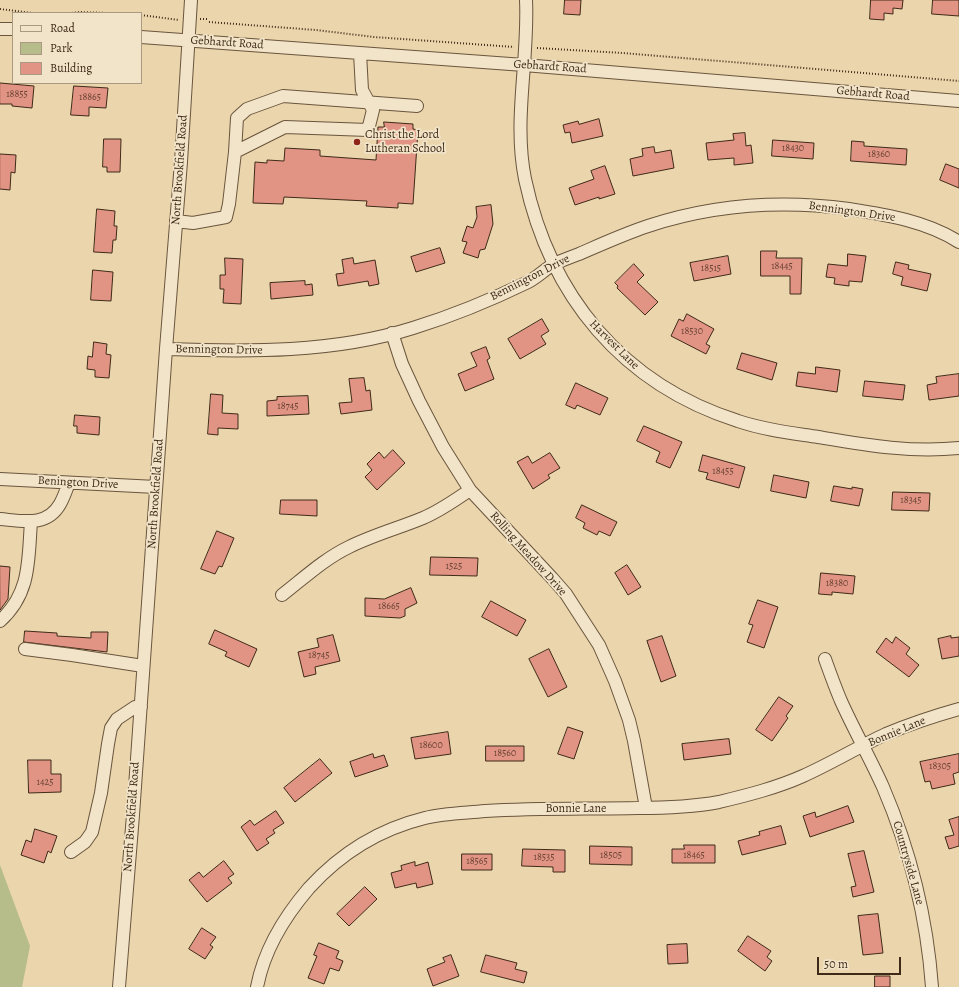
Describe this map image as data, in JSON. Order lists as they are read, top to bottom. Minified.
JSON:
{"streets":{"street":["Gebhardt Road","North Brookfield Road","Bennington Drive","Harvest Lane","Benington Drive","Rolling Meadow Drive","Bonnie Lane","Countryside Lane"]},"crossings":[["Gebhardt Road","North Brookfield Road"],["Gebhardt Road","Harvest Lane"],["North Brookfield Road","Bennington Drive"],["North Brookfield Road","Benington Drive"],["Bennington Drive","Harvest Lane"],["Bennington Drive","Rolling Meadow Drive"],["Rolling Meadow Drive","Bonnie Lane"],["Bonnie Lane","Countryside Lane"]],"places":["Christ the Lord Lutheran School"],"house_numbers":["18855","18865","18430","18360","18445","18515","18530","18745","18455","18345","1525","18380","18665","18745","18600","18560","18305","1425","18505","18465","18535","18565"],"legend":["Road","Park","Building"],"scale_bar":"50 m"}
